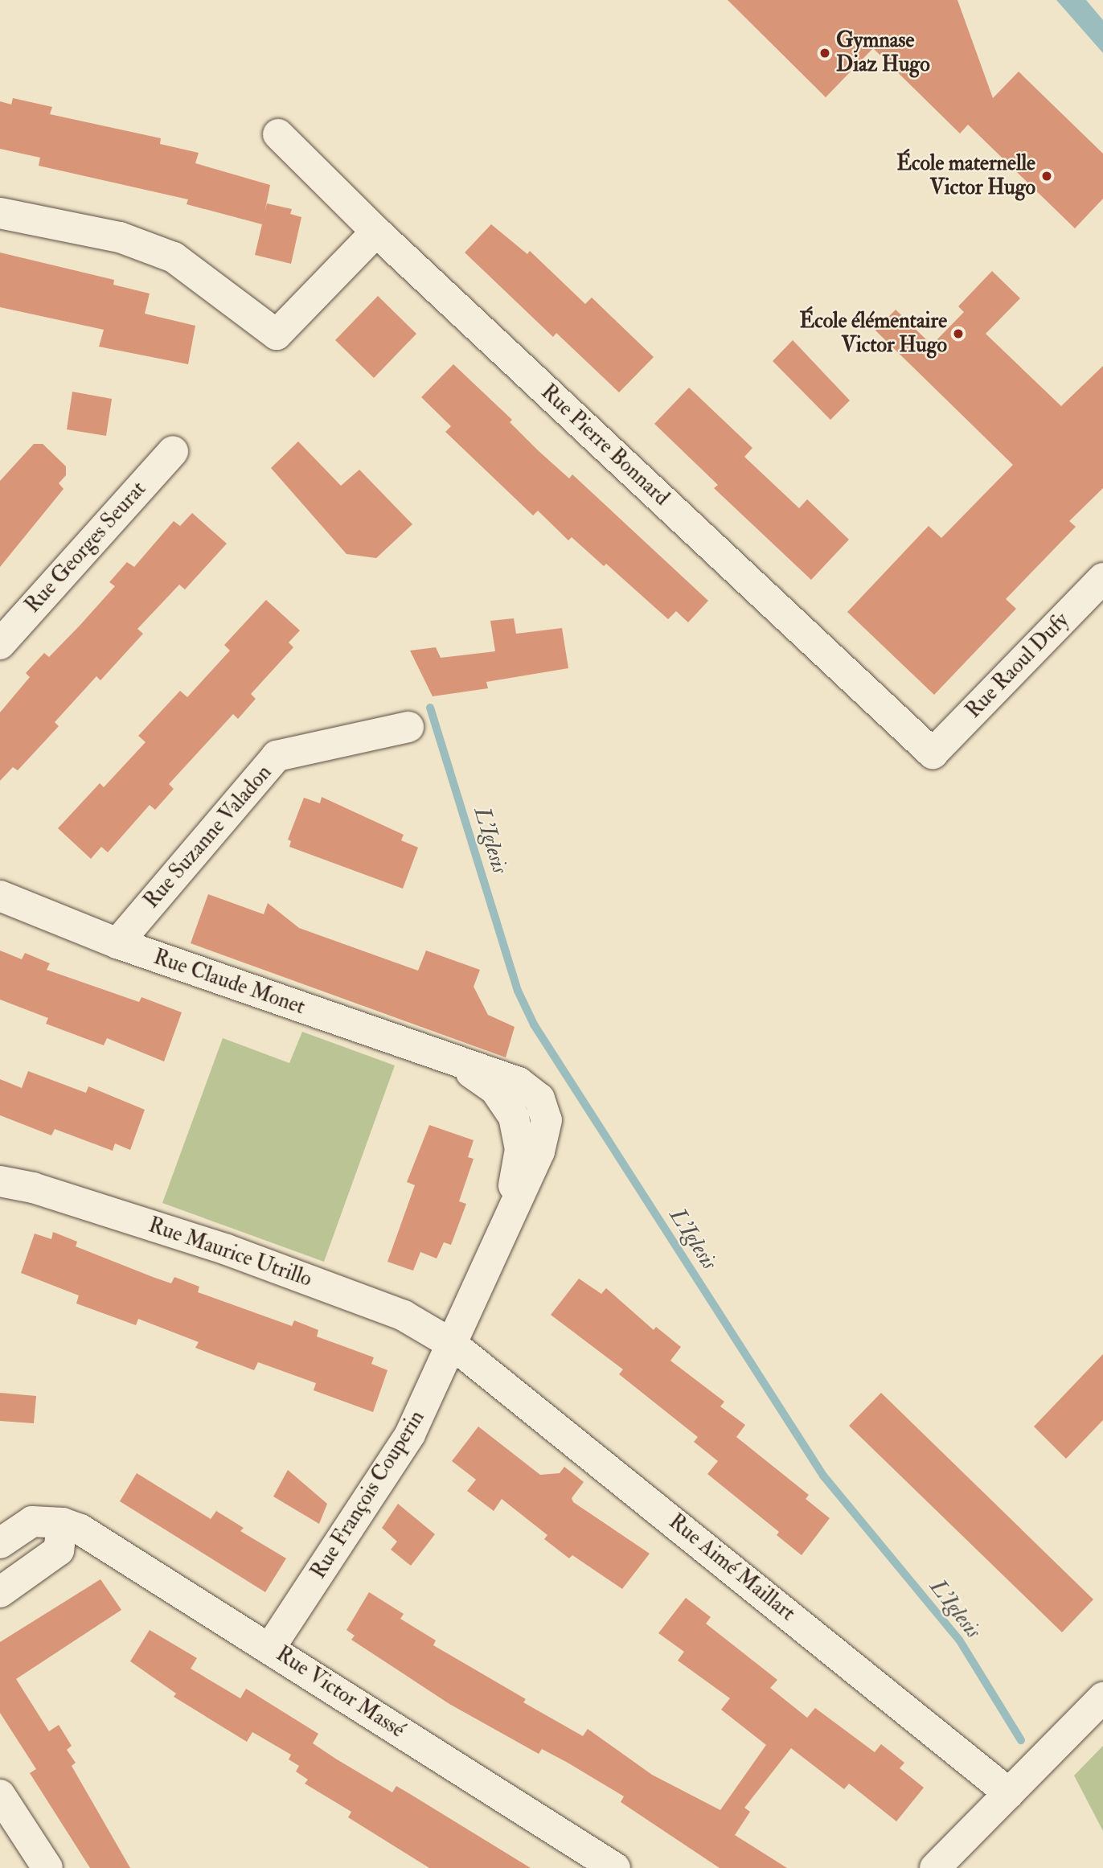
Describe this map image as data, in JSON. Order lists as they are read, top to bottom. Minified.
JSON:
{"streets":{"street":["Rue Pierre Bonnard","Rue Georges Seurat","Rue Raoul Dufy","Rue Suzanne Valadon","Rue Claude Monet","Rue Maurice Utrillo","Rue François Couperin","Rue Aimé Maillart","Rue Victor Massé"]},"crossings":[["Rue Pierre Bonnard","Rue Raoul Dufy"],["Rue Suzanne Valadon","Rue Claude Monet"],["Rue Claude Monet","Rue François Couperin"],["Rue Maurice Utrillo","Rue François Couperin"],["Rue Maurice Utrillo","Rue Aimé Maillart"],["Rue François Couperin","Rue Aimé Maillart"],["Rue François Couperin","Rue Victor Massé"]],"water":["L'Iglesis"],"places":["Gymnase Diaz Hugo","École maternelle Victor Hugo","École élémentaire Victor Hugo"]}
